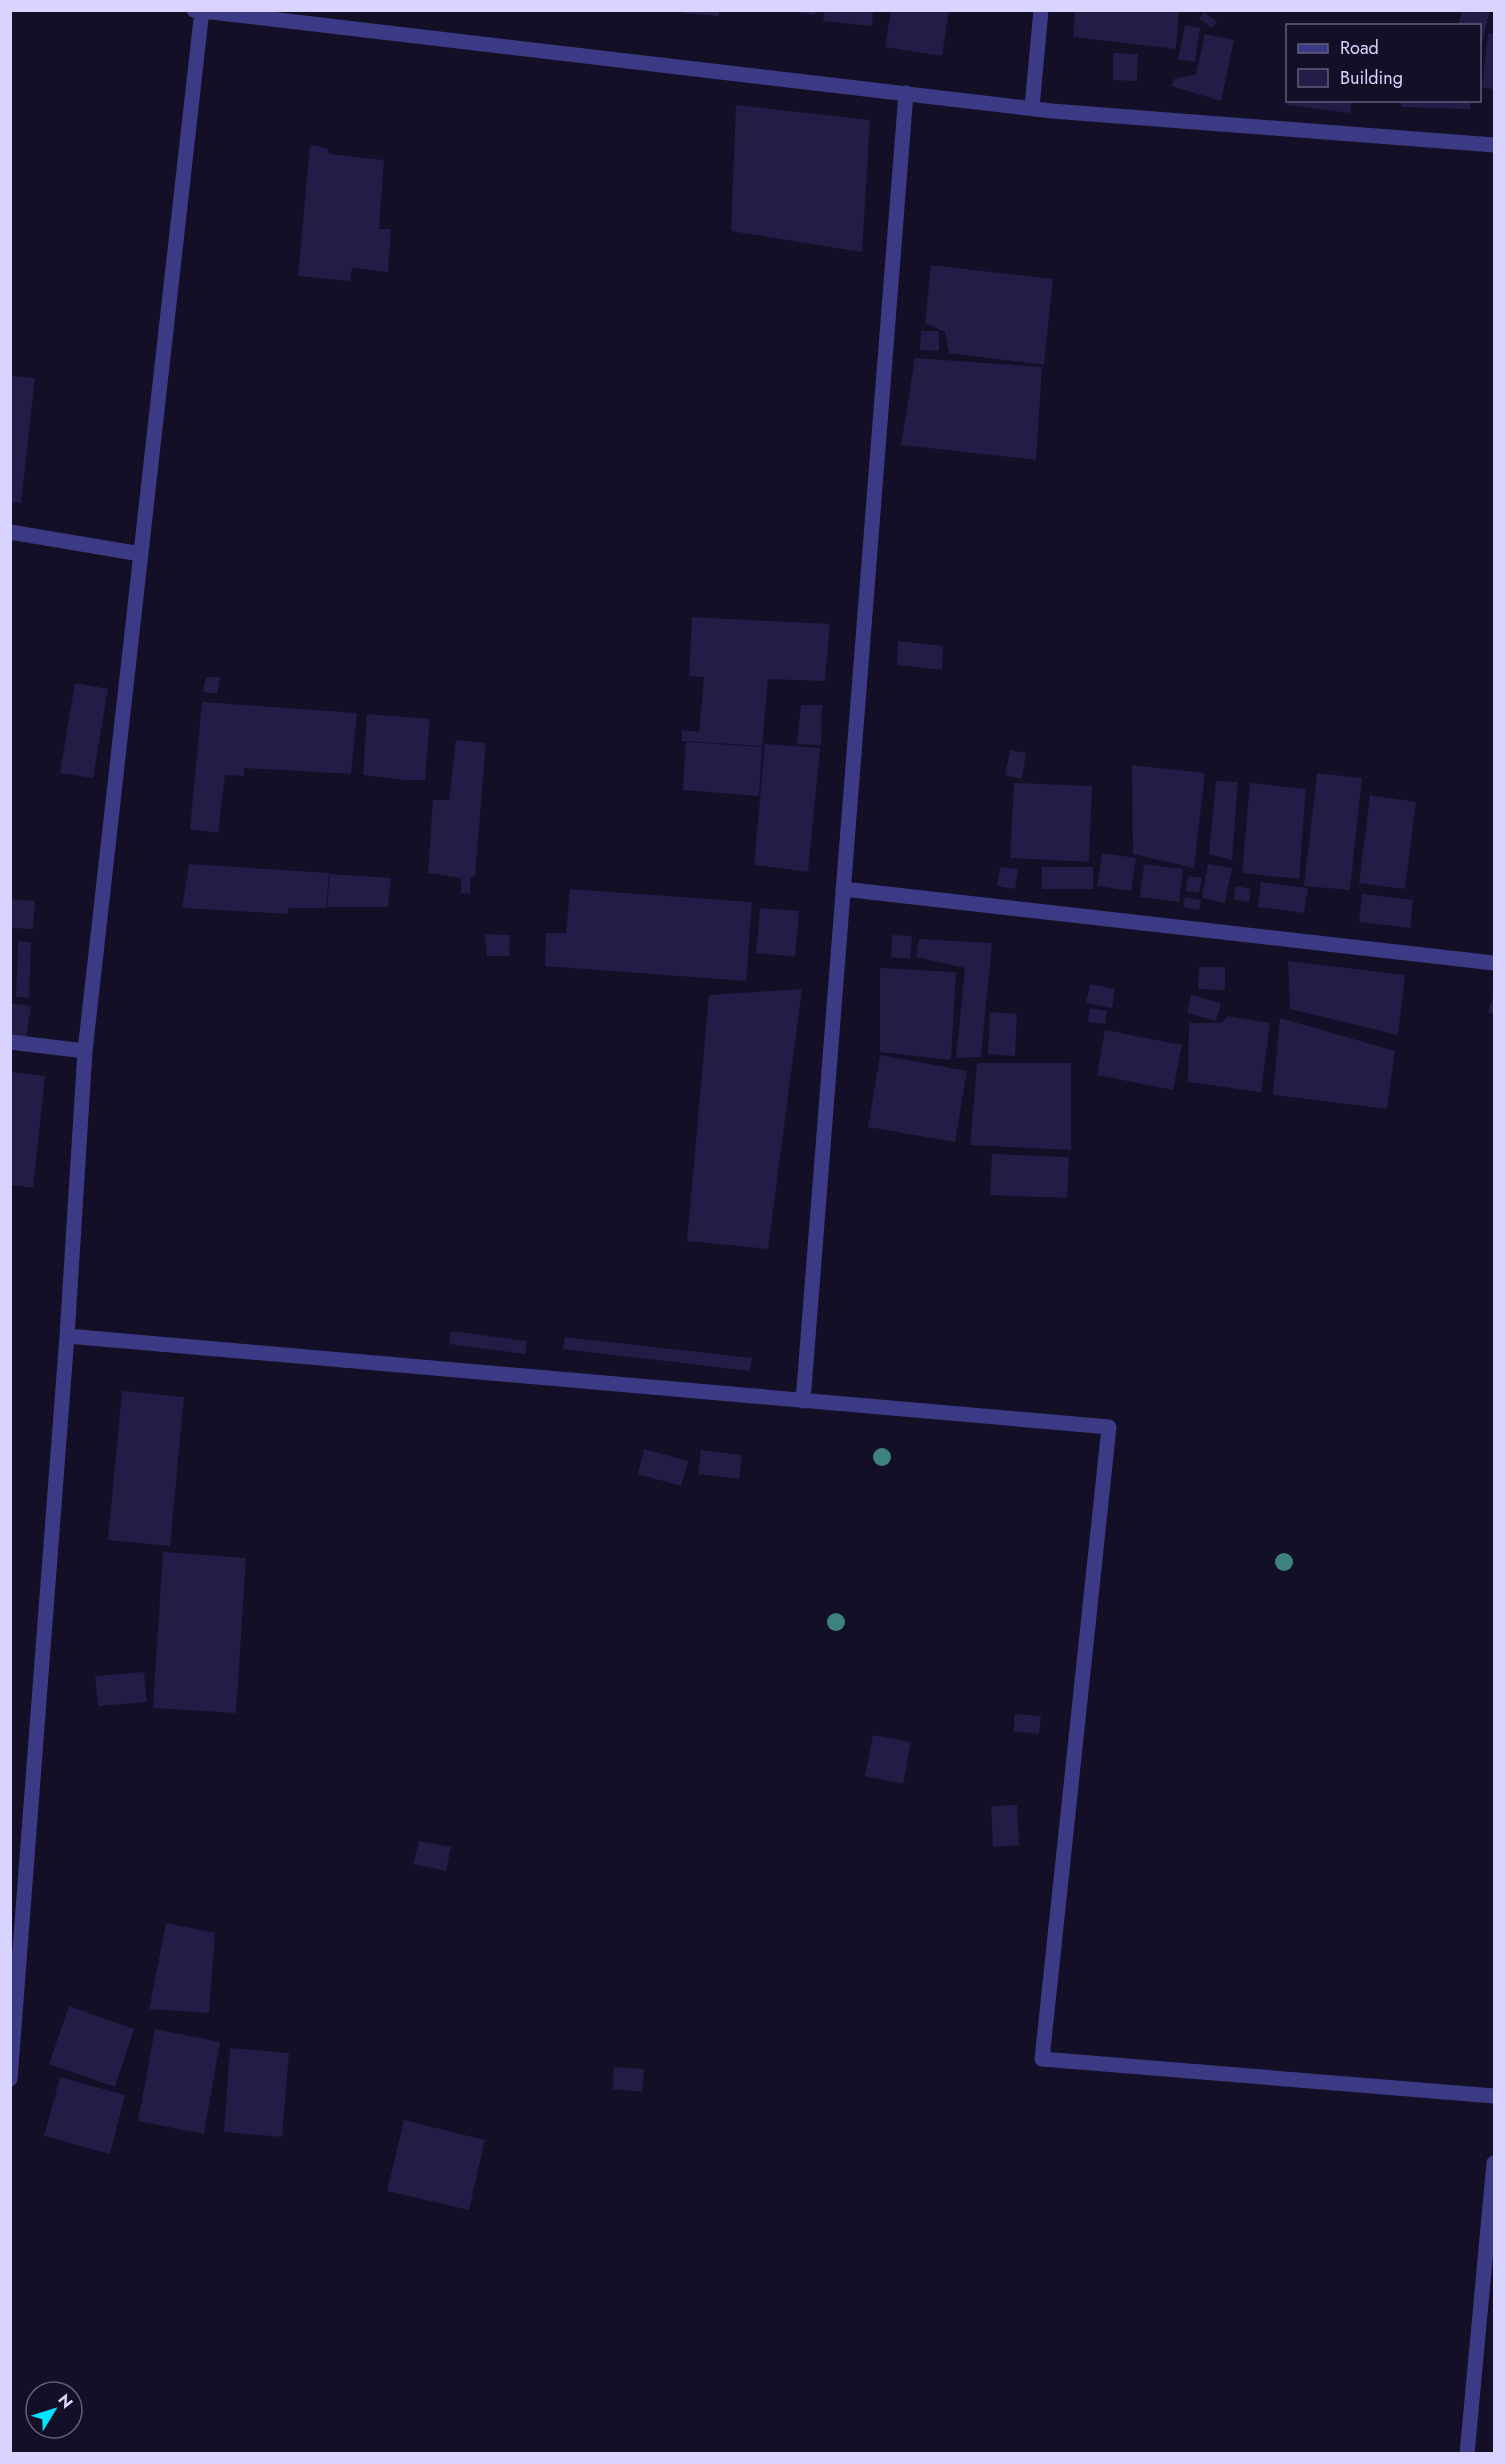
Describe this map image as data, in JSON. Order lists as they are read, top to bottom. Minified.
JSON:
{"legend":["Road","Building"],"north":"top right"}
